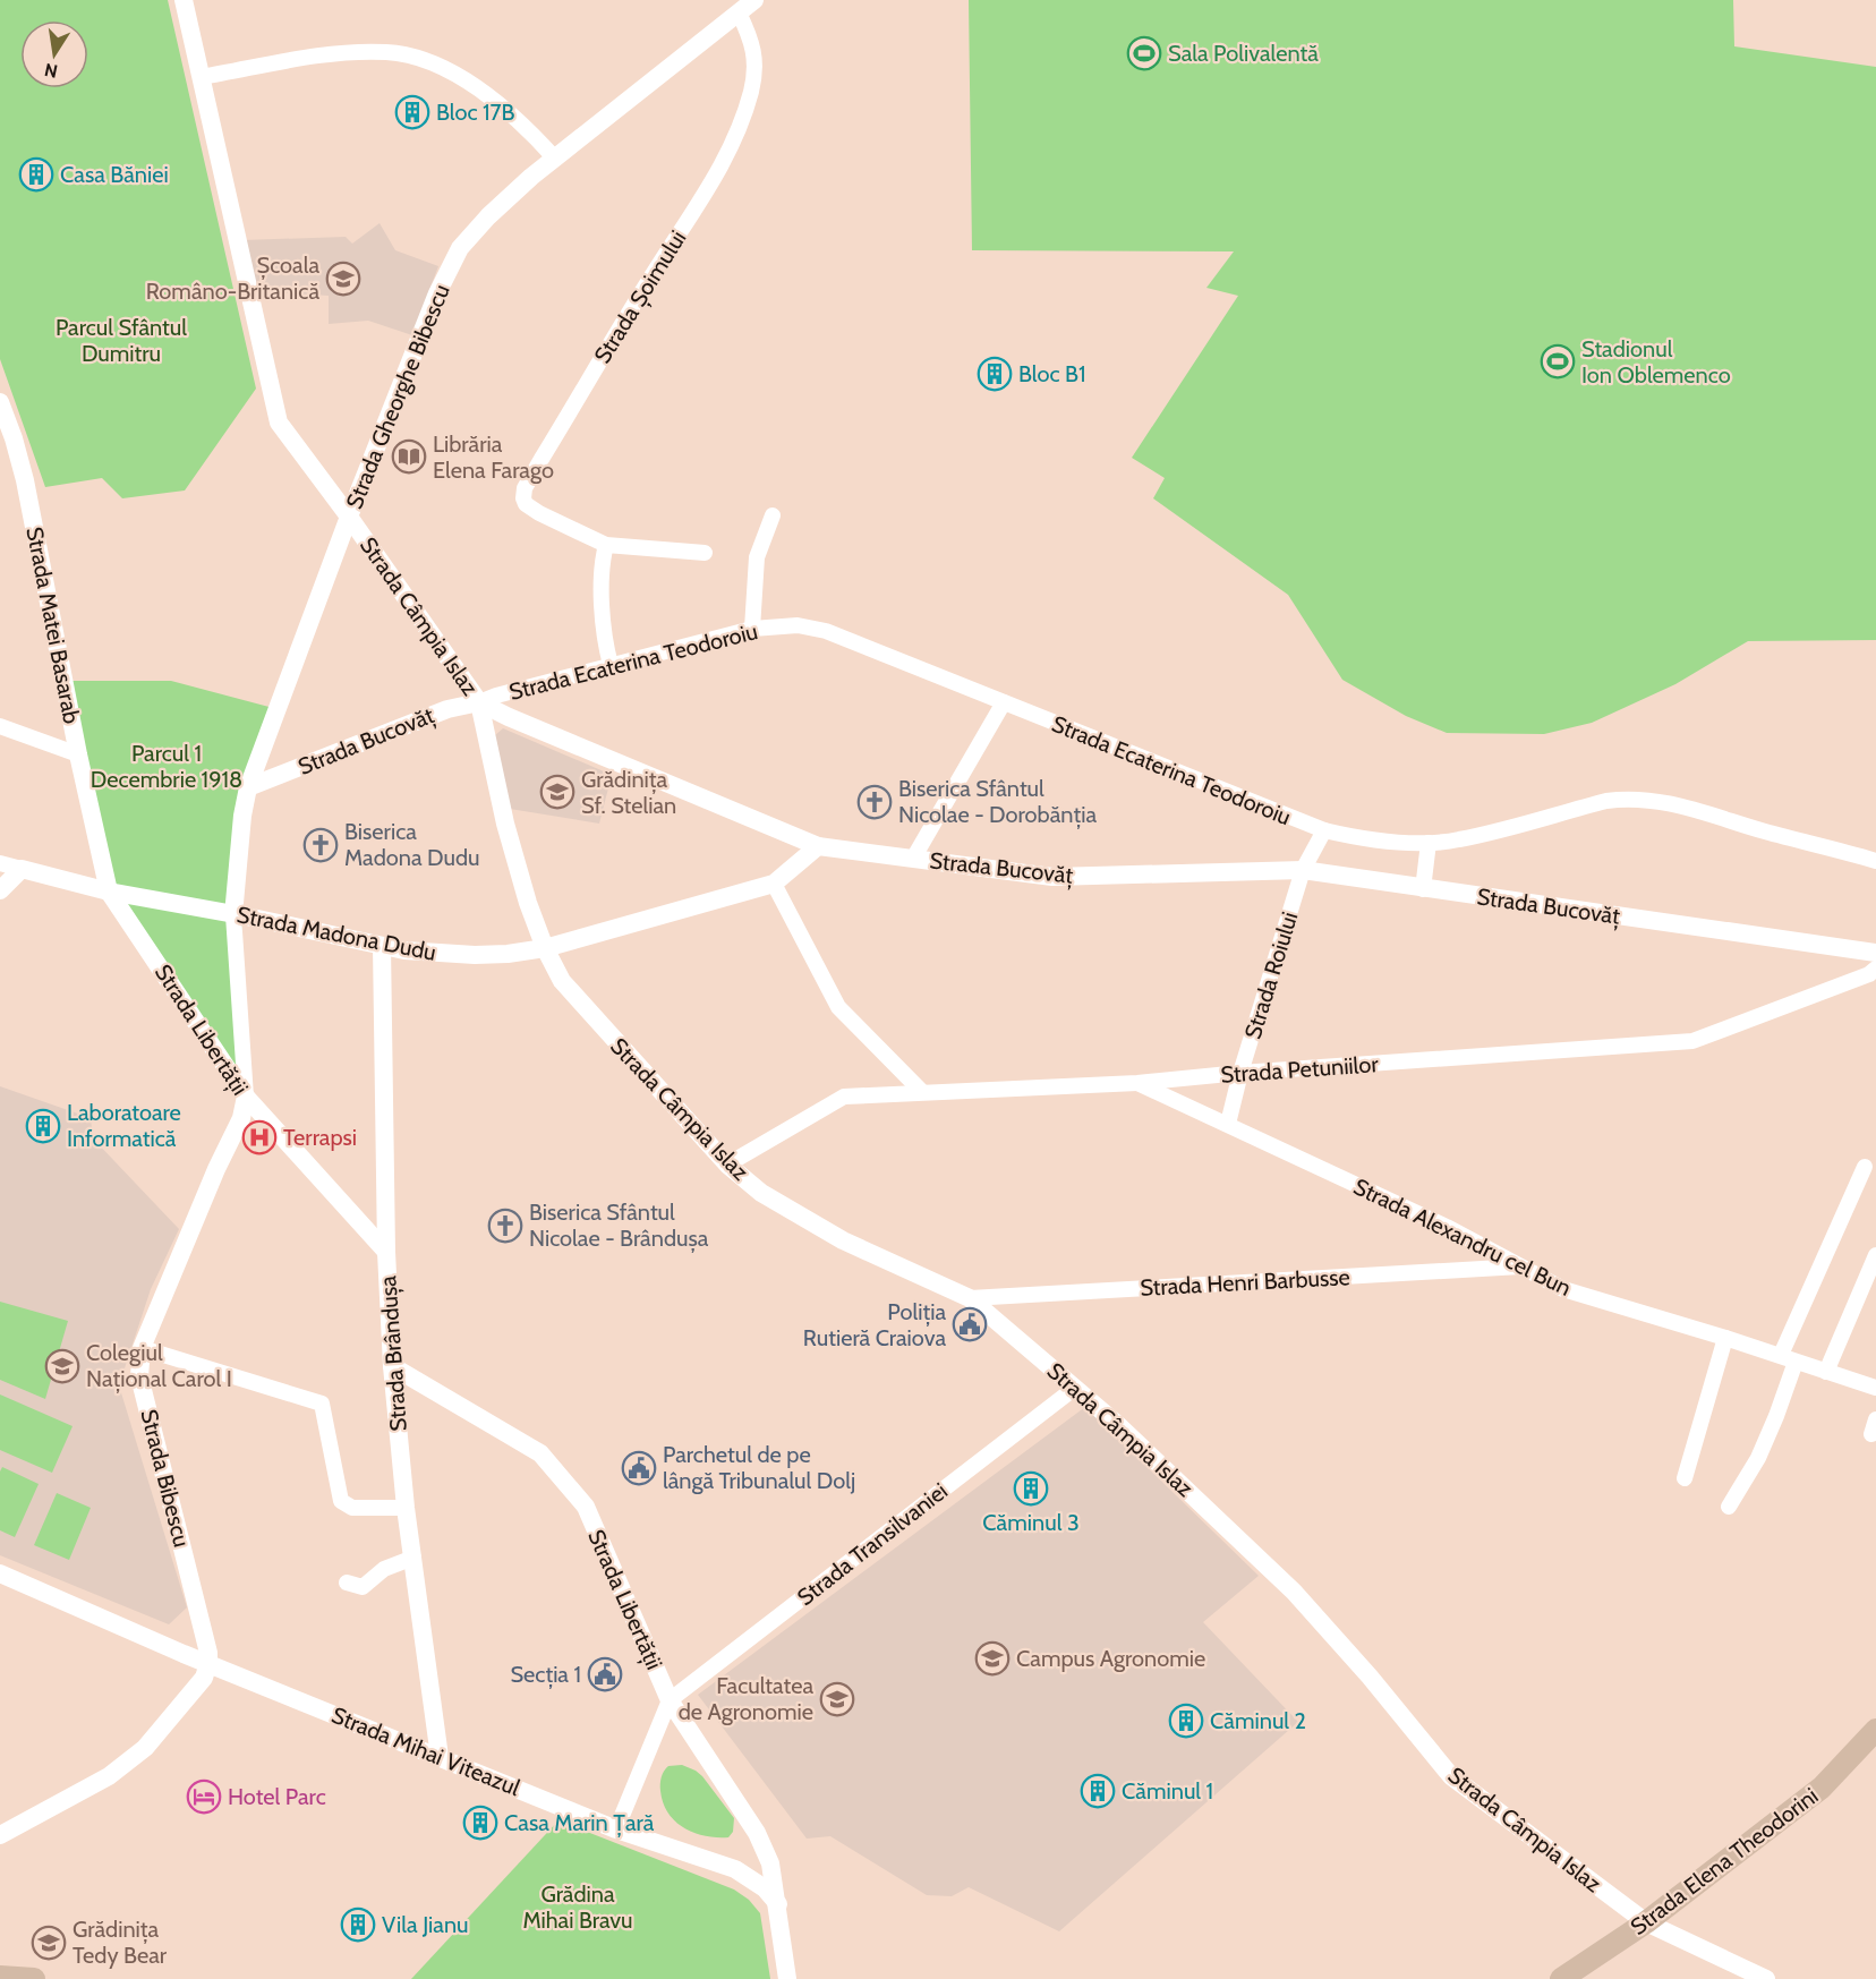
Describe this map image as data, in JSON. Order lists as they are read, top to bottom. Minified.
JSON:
{"streets":{"main road":["Strada Elena Theodorini"],"street":["Strada Șoimului","Strada Gheorghe Bibescu","Strada Câmpia Islaz","Strada Matei Basarab","Strada Ecaterina Teodoroiu","Strada Bucovăț","Strada Madona Dudu","Strada Roiului","Strada Libertății","Strada Petuniilor","Strada Alexandru cel Bun","Strada Henri Barbusse","Strada Brândușa","Strada Bibescu","Strada Transilvaniei","Strada Mihai Viteazul"]},"crossings":[["Strada Șoimului","Strada Gheorghe Bibescu"],["Strada Gheorghe Bibescu","Strada Câmpia Islaz"],["Strada Gheorghe Bibescu","Strada Bucovăț"],["Strada Gheorghe Bibescu","Strada Madona Dudu"],["Strada Gheorghe Bibescu","Strada Bibescu"],["Strada Câmpia Islaz","Strada Ecaterina Teodoroiu"],["Strada Câmpia Islaz","Strada Bucovăț"],["Strada Câmpia Islaz","Strada Madona Dudu"],["Strada Câmpia Islaz","Strada Petuniilor"],["Strada Câmpia Islaz","Strada Henri Barbusse"],["Strada Câmpia Islaz","Strada Transilvaniei"],["Strada Câmpia Islaz","Strada Elena Theodorini"],["Strada Matei Basarab","Strada Madona Dudu"],["Strada Matei Basarab","Strada Libertății"],["Strada Ecaterina Teodoroiu","Strada Bucovăț"],["Strada Ecaterina Teodoroiu","Strada Roiului"],["Strada Bucovăț","Strada Madona Dudu"],["Strada Bucovăț","Strada Roiului"],["Strada Madona Dudu","Strada Libertății"],["Strada Madona Dudu","Strada Brândușa"],["Strada Madona Dudu","Strada Bibescu"],["Strada Roiului","Strada Petuniilor"],["Strada Roiului","Strada Alexandru cel Bun"],["Strada Libertății","Strada Brândușa"],["Strada Libertății","Strada Bibescu"],["Strada Libertății","Strada Transilvaniei"],["Strada Libertății","Strada Mihai Viteazul"],["Strada Petuniilor","Strada Alexandru cel Bun"],["Strada Alexandru cel Bun","Strada Henri Barbusse"],["Strada Brândușa","Strada Mihai Viteazul"],["Strada Bibescu","Strada Mihai Viteazul"]],"parks":["Parcul Sfântul Dumitru","Parcul 1 Decembrie 1918","Grădina Mihai Bravu"],"places":{"sports":["Sala Polivalentă","Stadionul Ion Oblemenco"],"building":["Bloc 17B","Casa Băniei","Bloc B1","Laboratoare Informatică","Căminul 3","Căminul 2","Căminul 1","Casa Marin Țară","Vila Jianu"],"school or university":["Școala Româno-Britanică","Grădinița Sf. Stelian","Colegiul Național Carol I","Campus Agronomie","Facultatea de Agronomie","Grădinița Tedy Bear"],"library":["Librăria Elena Farago"],"church":["Biserica Sfântul Nicolae - Dorobănția","Biserica Madona Dudu","Biserica Sfântul Nicolae - Brândușa"],"hospital":["Terrapsi"],"public building":["Poliția Rutieră Craiova","Parchetul de pe lângă Tribunalul Dolj","Secția 1"],"hotel":["Hotel Parc"]},"north":"bottom"}
